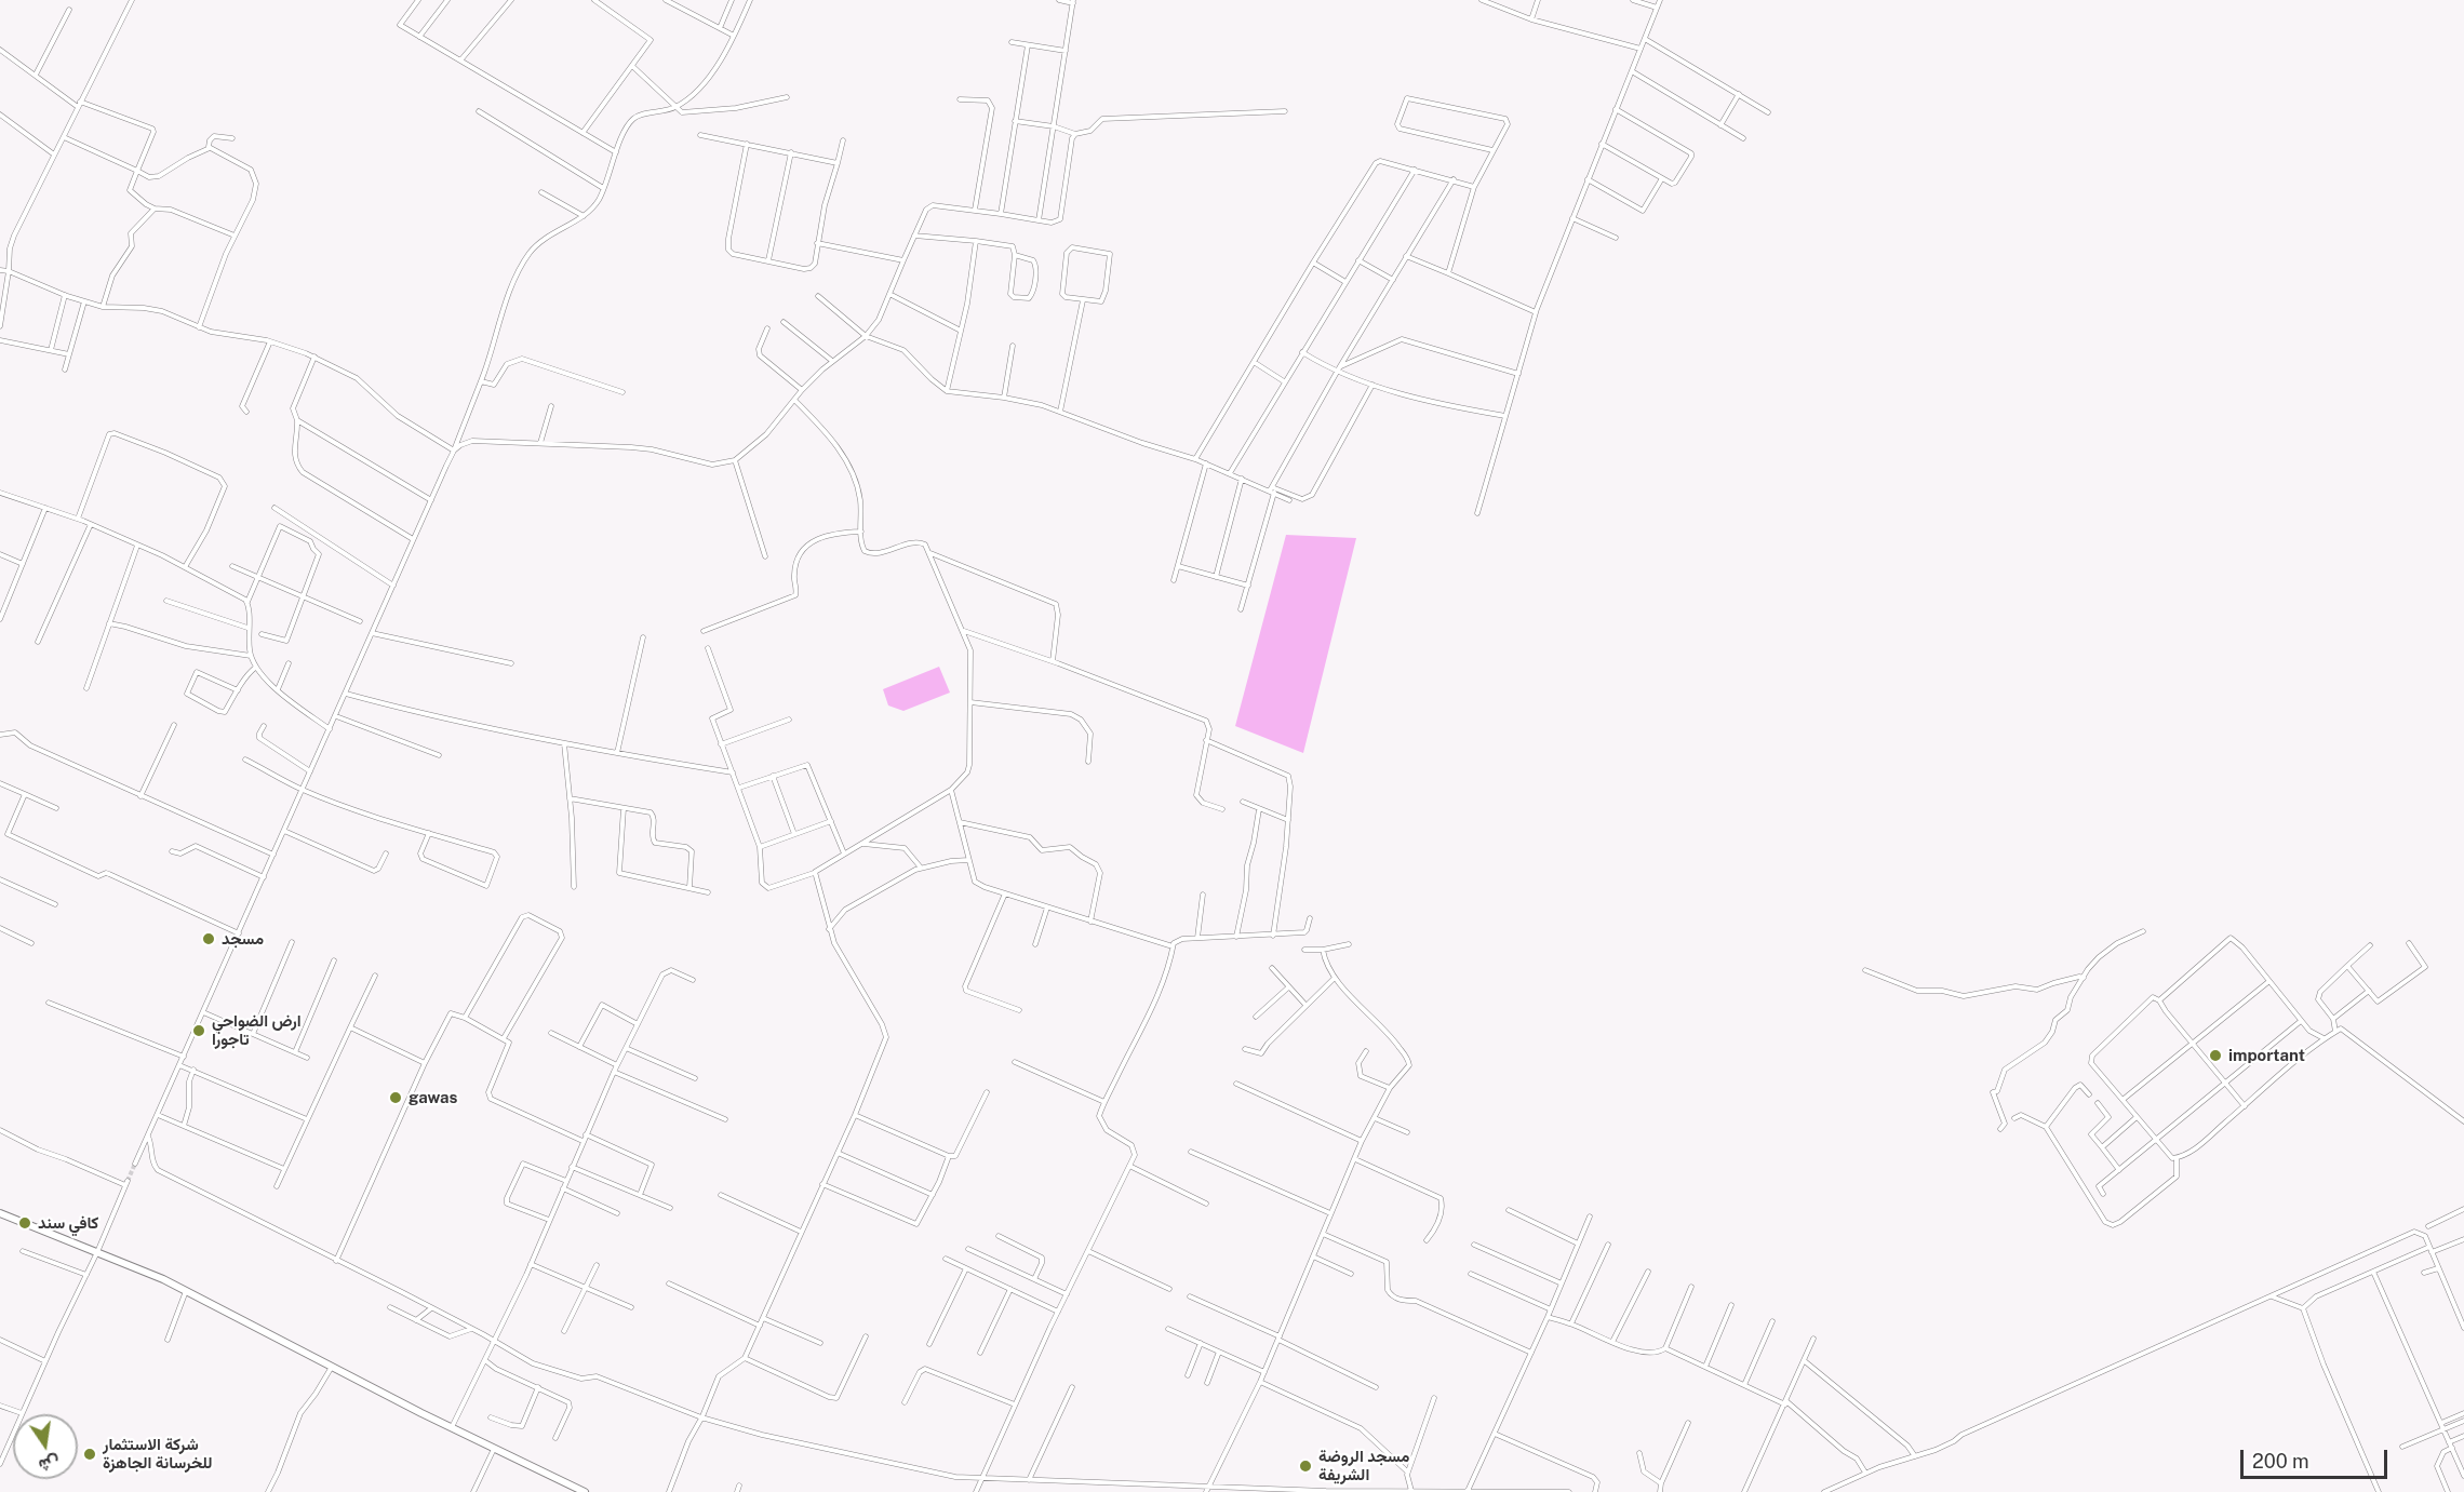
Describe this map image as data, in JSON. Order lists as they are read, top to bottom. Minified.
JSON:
{"places":["مسجد","ارض الضواحي تاجورا","important","gawas","كافي سند","شركة الاستثمار للخرسانة الجاهزة","مسجد الروضة الشريفة"],"scale_bar":"200 m","north":"bottom"}
